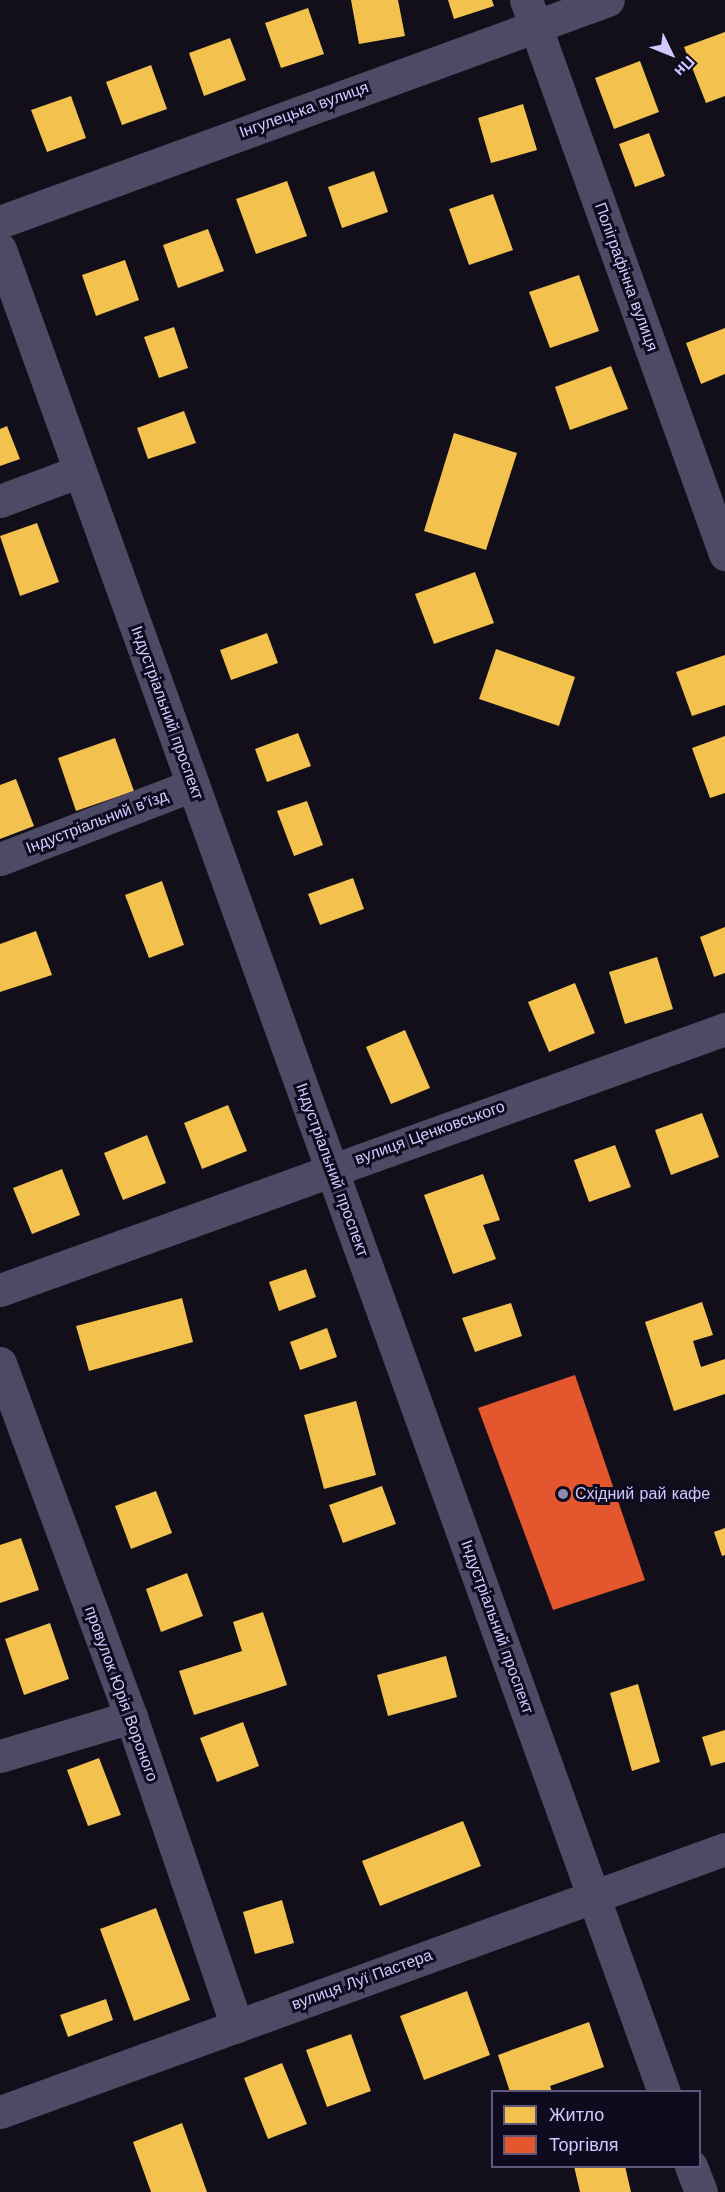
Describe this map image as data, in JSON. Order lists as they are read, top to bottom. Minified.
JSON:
{"streets":{"street":["Інгулецька вулиця","Поліграфічна вулиця","Індустріальний проспект","Індустріальний в’їзд","вулиця Ценковського","провулок Юрія Вороного","вулиця Луї Пастера"]},"crossings":[["Інгулецька вулиця","Поліграфічна вулиця"],["Індустріальний проспект","Індустріальний в’їзд"],["Індустріальний проспект","вулиця Ценковського"],["Індустріальний проспект","вулиця Луї Пастера"],["провулок Юрія Вороного","вулиця Луї Пастера"]],"places":["Східний рай кафе"],"legend":["Житло","Торгівля"],"north":"bottom right"}
